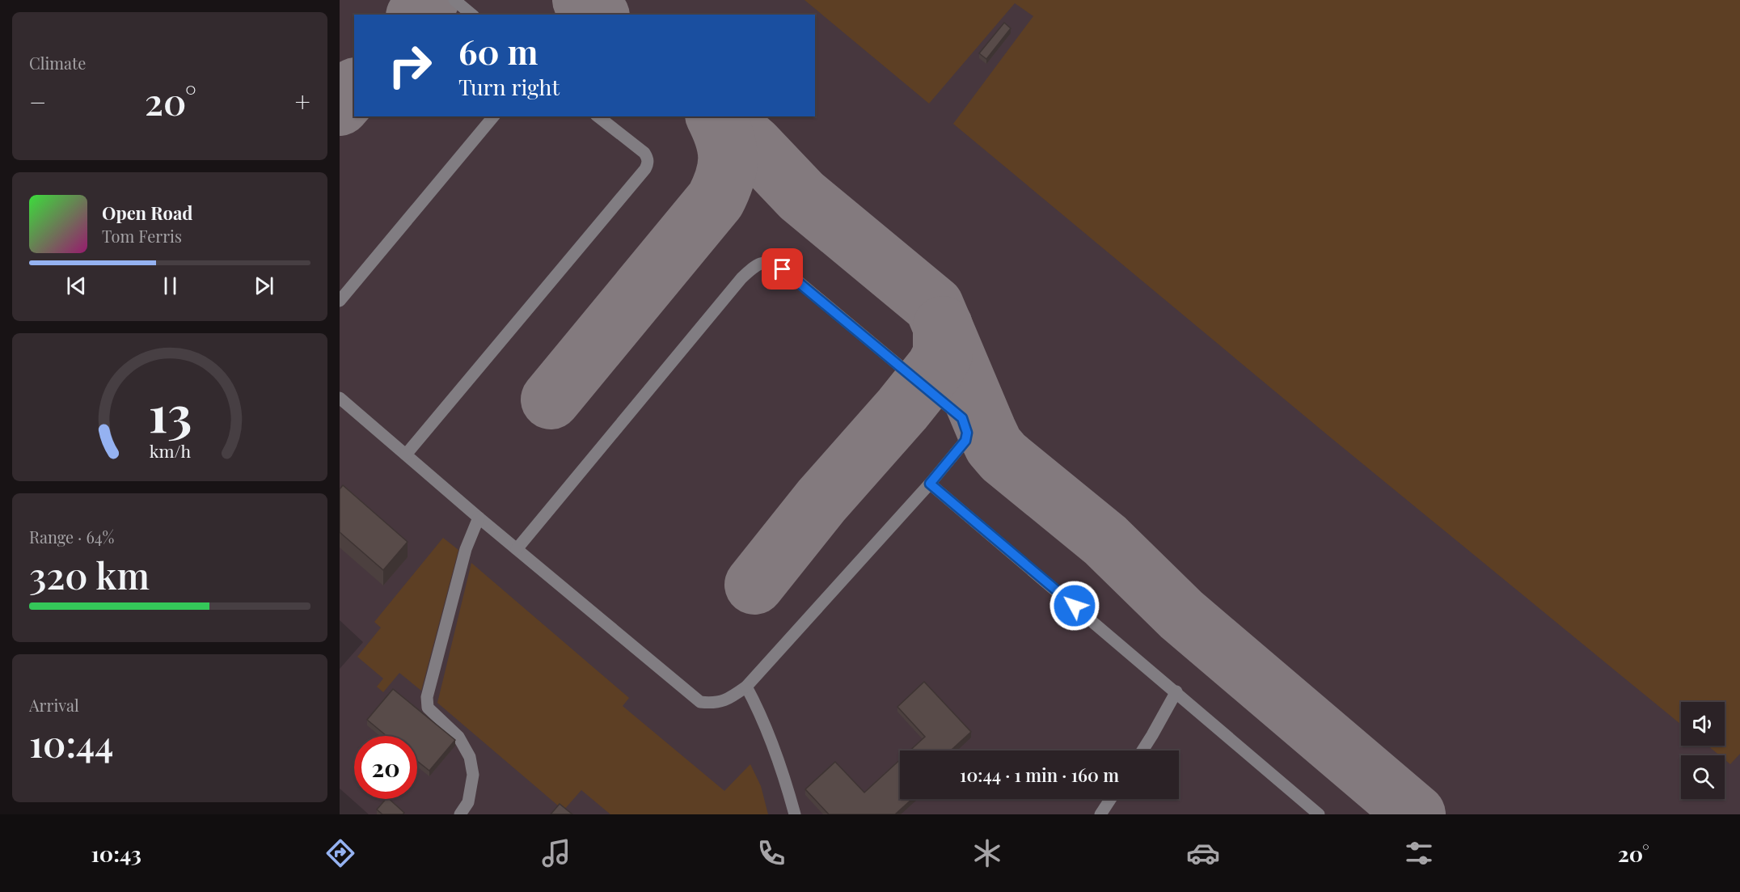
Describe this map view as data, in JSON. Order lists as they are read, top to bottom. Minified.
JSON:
{"page":{"tile":["Climate",["Range · 64%","320 km"],["Arrival","10:44"]],"turn":["60 m","Turn right"],"heat":["−","20°","+"],"song":["Open Road","Tom Ferris"],"limit":"20","trip":"10:44 · 1 min · 160 m","tabs":["10:43","20°"],"gauge":["13","km/h"]}}
